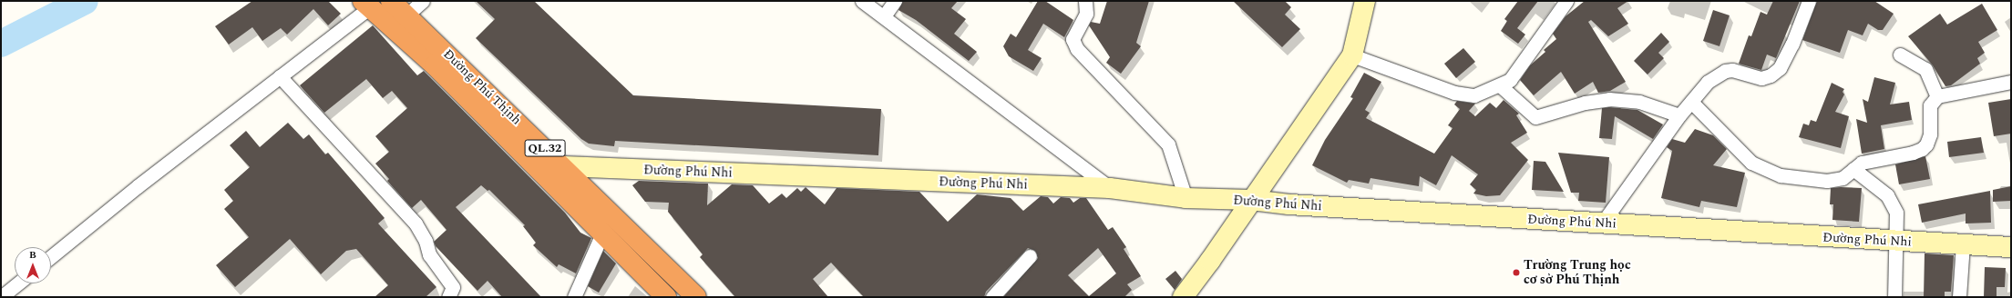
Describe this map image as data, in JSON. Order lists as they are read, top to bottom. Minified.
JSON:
{"streets":{"highway":["Đường Phú Thịnh","QL.32"],"street":["Đường Phú Nhi"]},"crossings":[["Đường Phú Thịnh","Đường Phú Nhi"]],"places":["Trường Trung học cơ sở Phú Thịnh"],"north":"top"}
